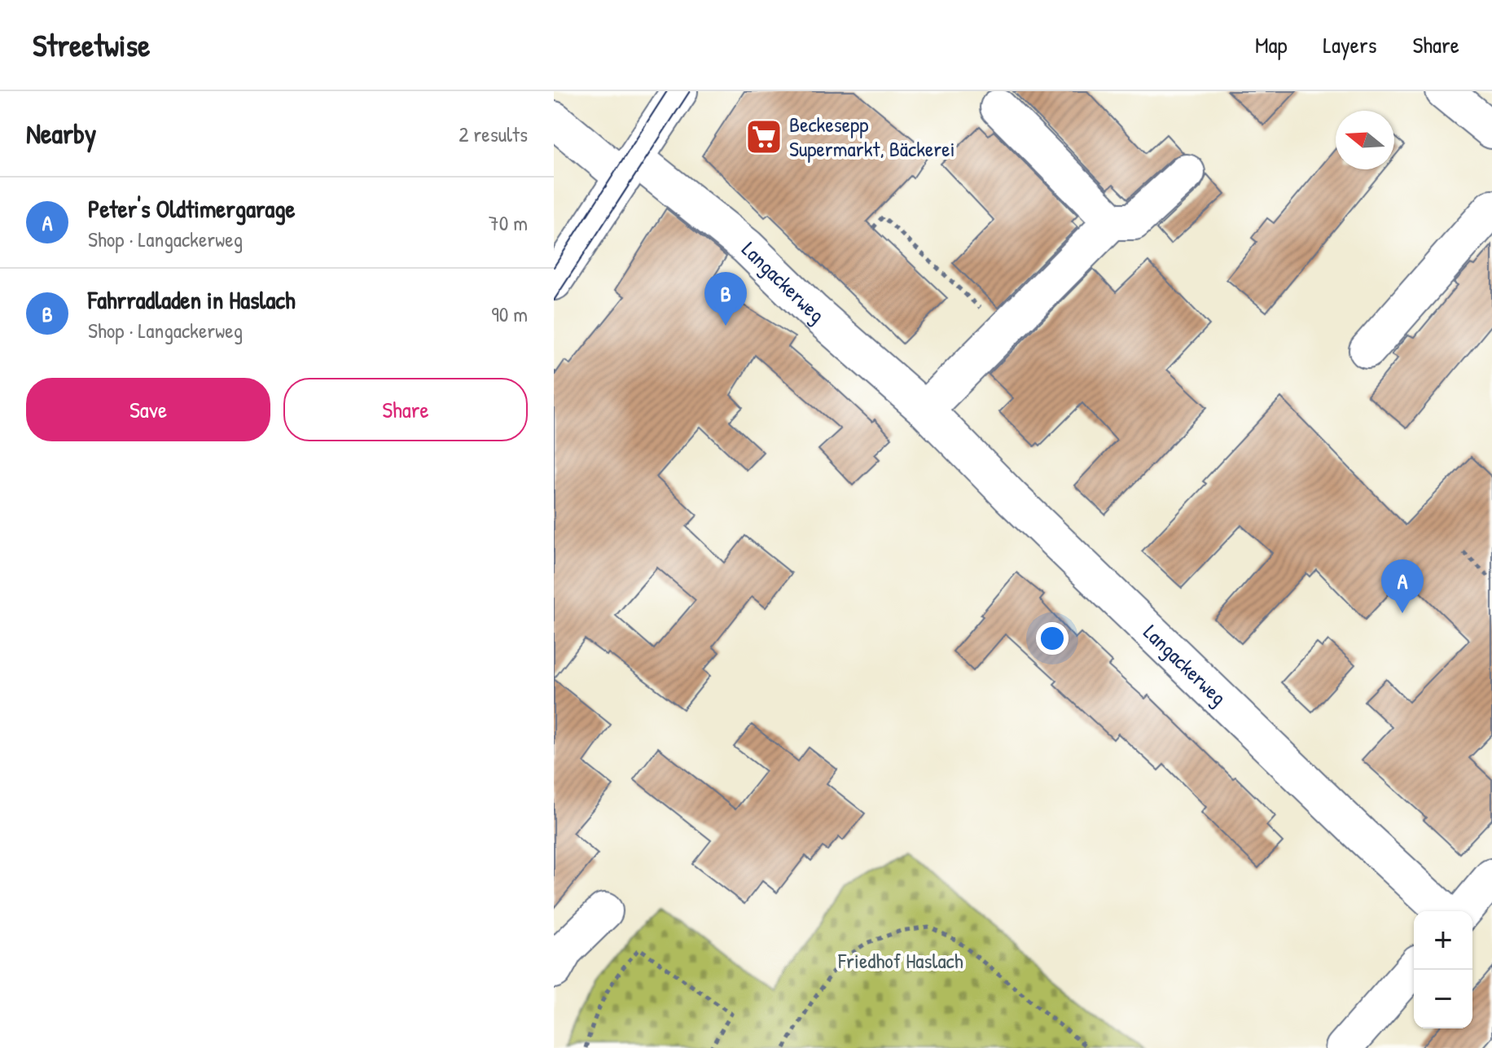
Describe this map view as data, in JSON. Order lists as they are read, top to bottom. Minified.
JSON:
{"streets":{"street":["Langackerweg"]},"parks":["Friedhof Haslach"],"places":{"supermarket":["Beckesepp Supermarkt, Bäckerei"]},"north":"left","page":{"header":"Streetwise","nav":["Map","Layers","Share"],"heading":["Nearby","2 results"],"list":[{"mark":"A","name":"Peter's Oldtimergarage","note":"Shop · Langackerweg","value":"70 m"},{"mark":"B","name":"Fahrradladen in Haslach","note":"Shop · Langackerweg","value":"90 m"}],"pins":["B","A"],"buttons":["Save","Share"],"map_buttons":["+","−"]}}
